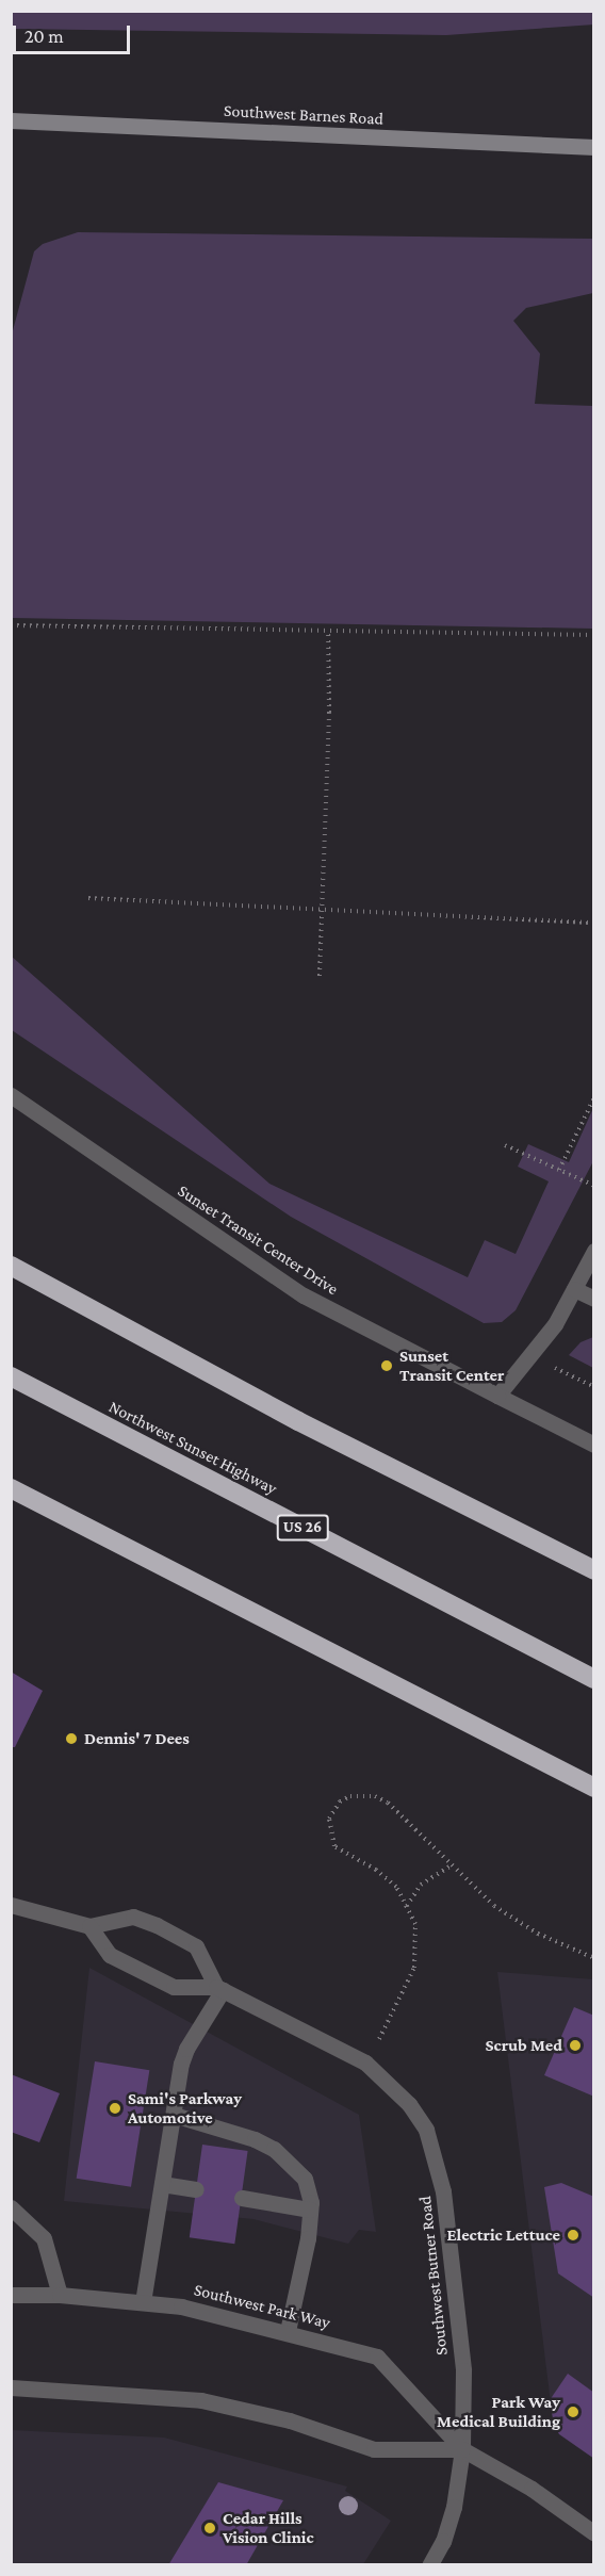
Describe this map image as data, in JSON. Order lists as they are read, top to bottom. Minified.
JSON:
{"streets":{"highway":["Northwest Sunset Highway","US 26"],"main road":["Southwest Barnes Road"],"street":["Sunset Transit Center Drive","Southwest Butner Road","Southwest Park Way"]},"crossings":[["Southwest Butner Road","Southwest Park Way"]],"places":["Sunset Transit Center","Dennis' 7 Dees","Scrub Med","Sami's Parkway Automotive","Electric Lettuce","Park Way Medical Building","Cedar Hills Vision Clinic"],"scale_bar":"20 m"}
